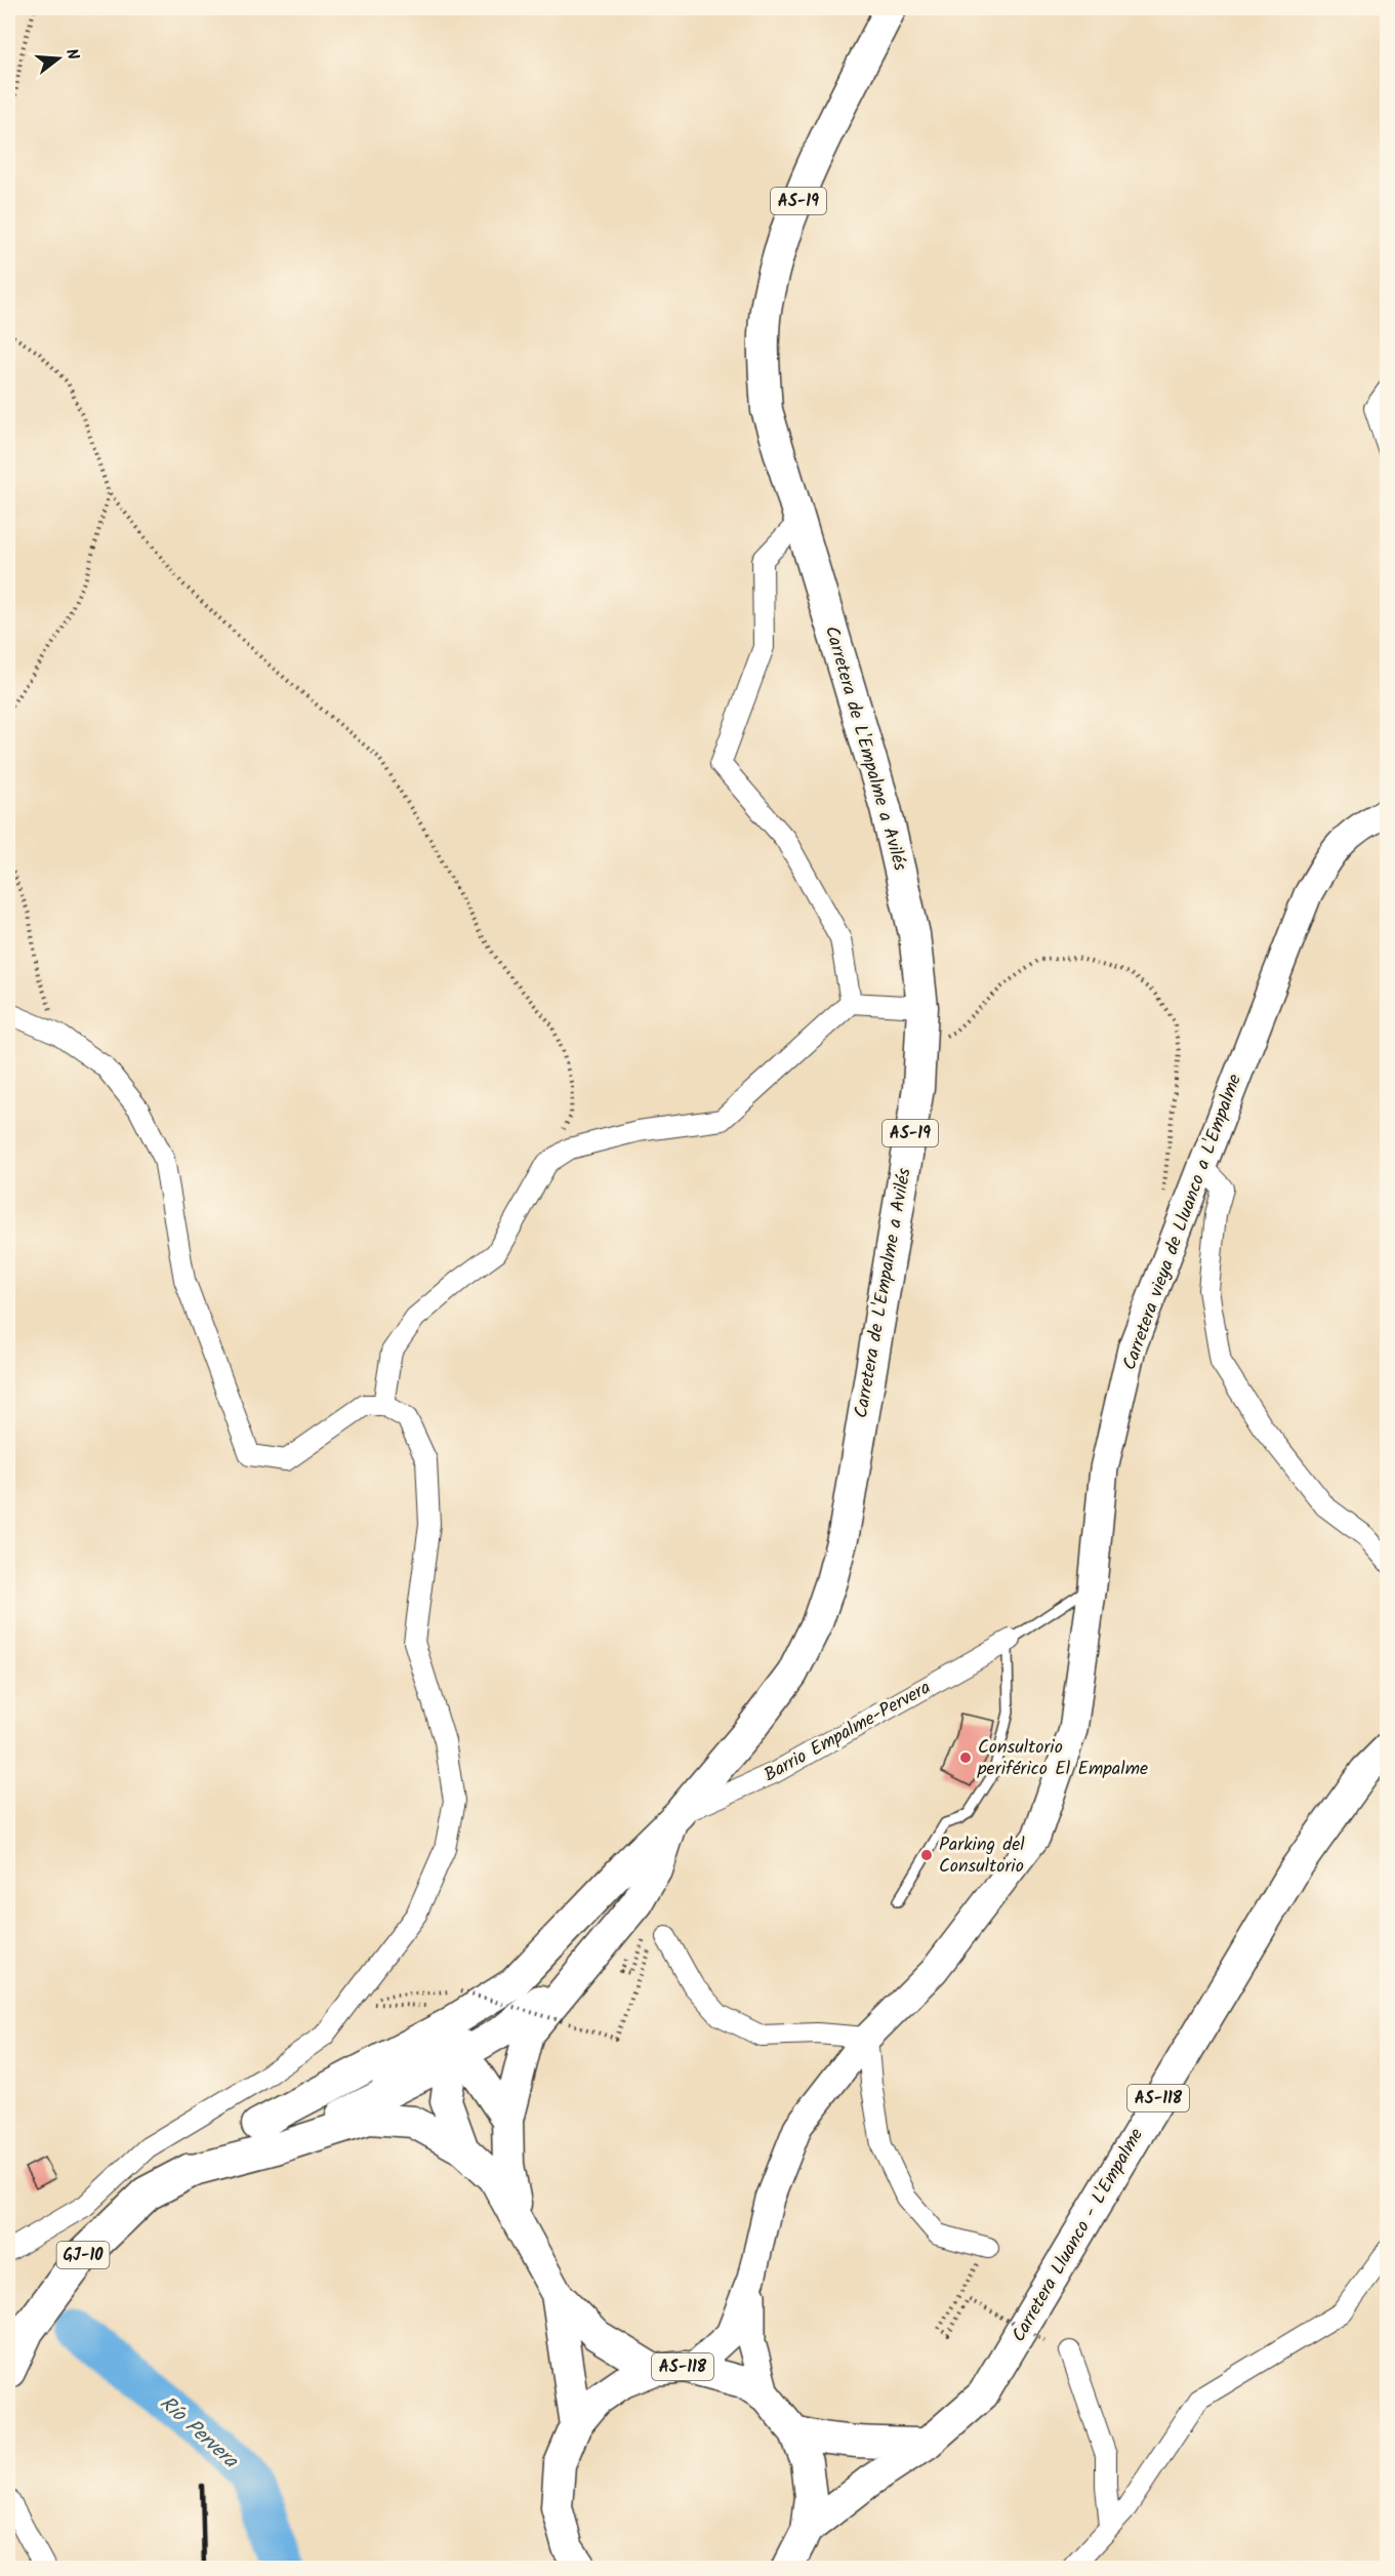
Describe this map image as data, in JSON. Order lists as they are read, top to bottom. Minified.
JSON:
{"streets":{"highway":["GJ-10"],"main road":["AS-19","Carretera de L'Empalme a Avilés","AS-118","Carretera Lluanco - L'Empalme"],"street":["Carretera vieya de Lluanco a L'Empalme","Barrio Empalme-Pervera"]},"crossings":[["Carretera de L'Empalme a Avilés","Barrio Empalme-Pervera"],["Carretera vieya de Lluanco a L'Empalme","AS-118"],["AS-118","Carretera Lluanco - L'Empalme"]],"water":["Río Pervera"],"places":["Consultorio periférico El Empalme","Parking del Consultorio"],"north":"right"}
